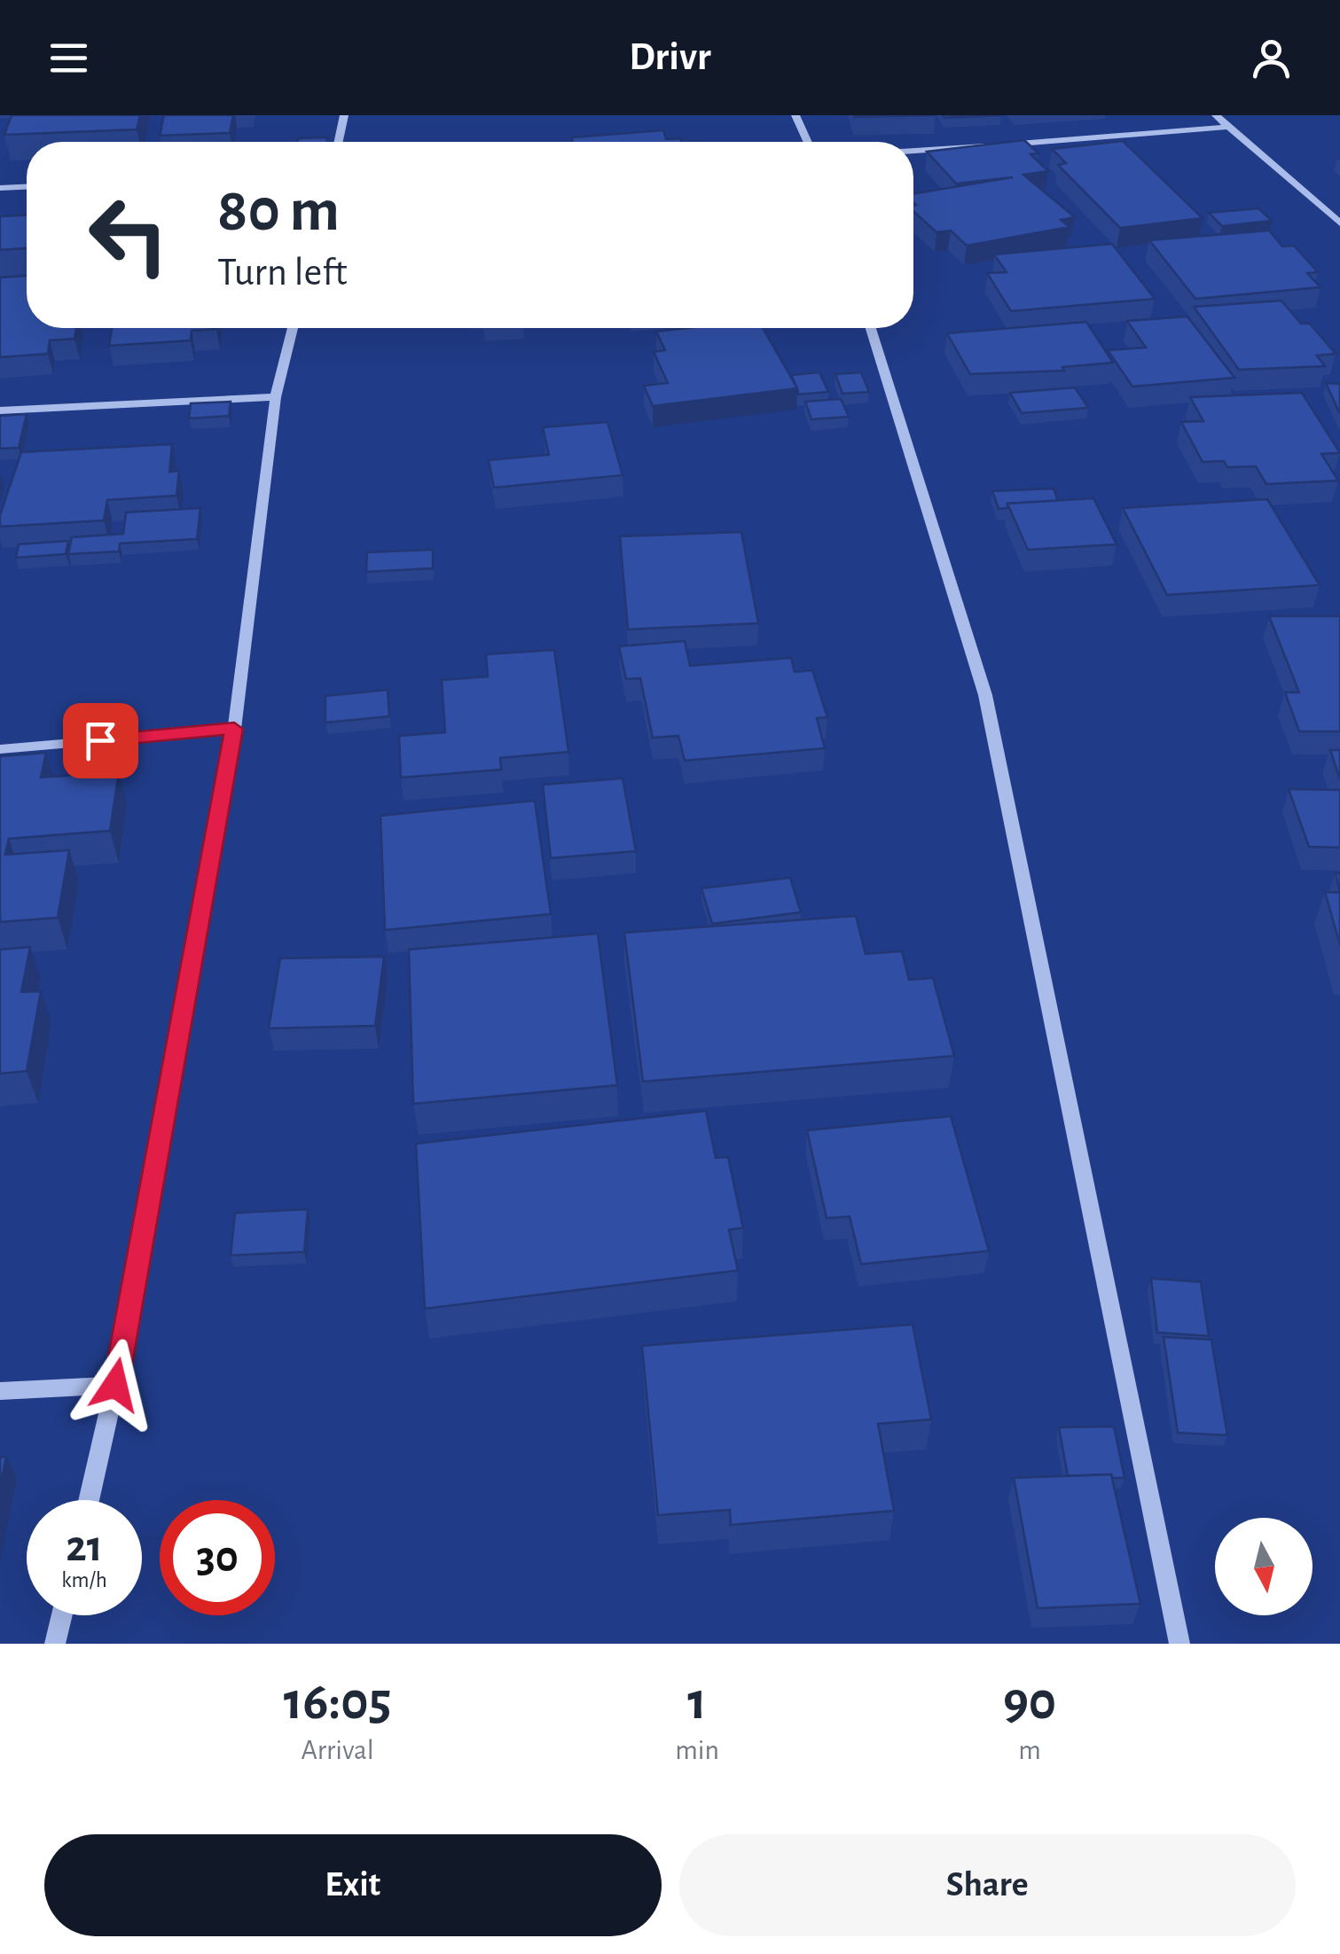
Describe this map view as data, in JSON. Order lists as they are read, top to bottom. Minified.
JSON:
{"north":"bottom","page":{"header":"Drivr","turn":["80 m","Turn left"],"speed":"21 km/h","limit":"30","eta":["16:05","Arrival","1","min","90","m"],"buttons":["Exit","Share"]}}
